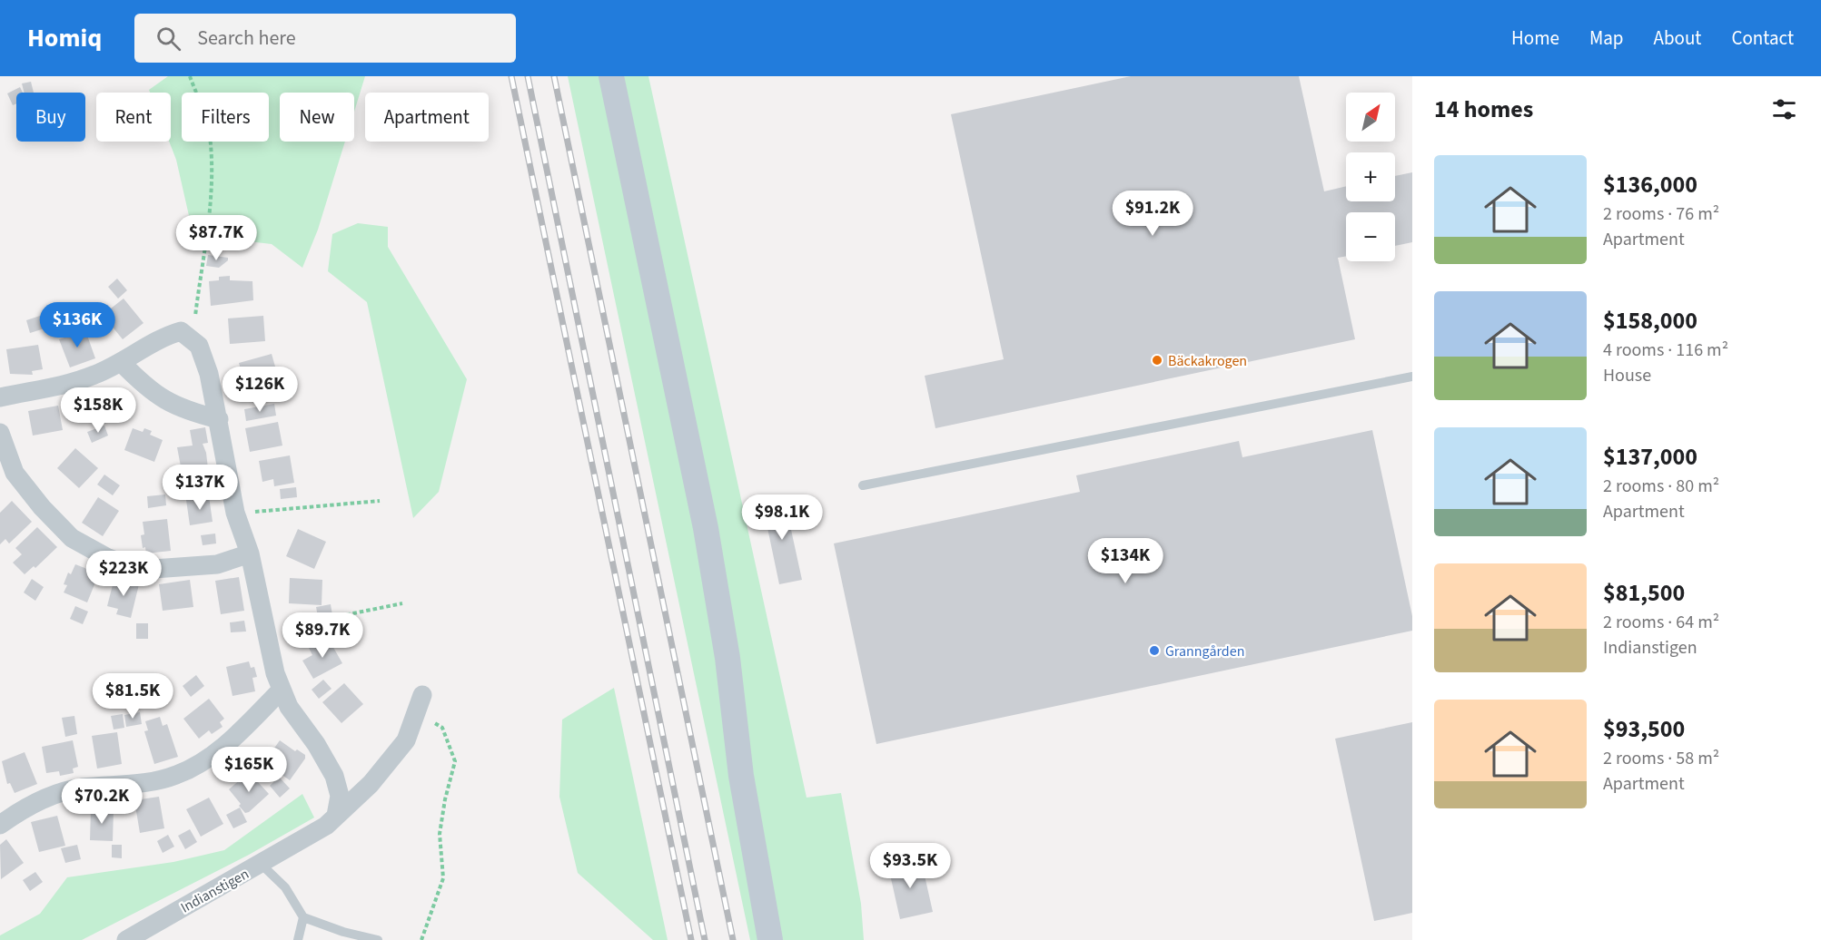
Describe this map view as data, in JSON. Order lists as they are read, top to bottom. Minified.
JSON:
{"streets":{"street":["Indianstigen"]},"places":["Bäckakrogen","Granngården"],"north":"top right","page":{"header":"Homiq","search":"Search here","nav":["Home","Map","About","Contact"],"heading":"14 homes","map_buttons":["+","−"],"chip":["Buy","Rent","Filters","New","Apartment"],"list":[{"name":"$136,000","note":"2 rooms · 76 m² · Apartment"},{"name":"$158,000","note":"4 rooms · 116 m² · House"},{"name":"$137,000","note":"2 rooms · 80 m² · Apartment"},{"name":"$81,500","note":"2 rooms · 64 m² · Indianstigen"},{"name":"$93,500","note":"2 rooms · 58 m² · Apartment"}],"price":["$91.2K","$87.7K","$136K","$126K","$158K","$137K","$98.1K","$134K","$223K","$89.7K","$81.5K","$165K","$70.2K","$93.5K"]}}
